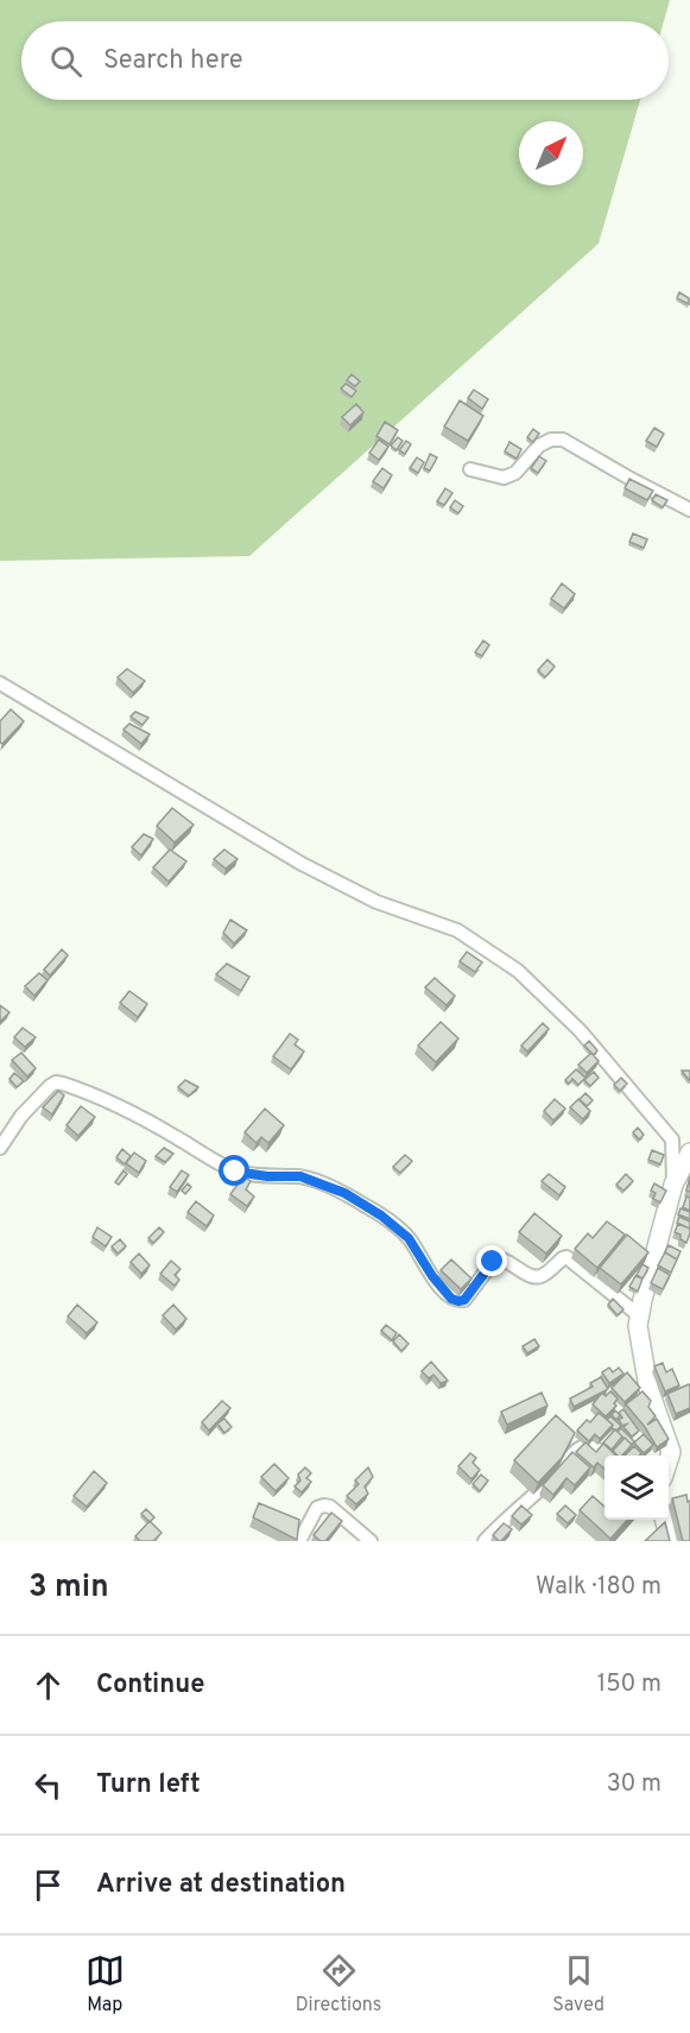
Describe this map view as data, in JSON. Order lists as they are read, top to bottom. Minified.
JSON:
{"north":"top right","page":{"search":"Search here","heading":["3 min","Walk · 180 m"],"list":[["Continue","150 m"],["Turn left","30 m"],"Arrive at destination"],"nav":["Map","Directions","Saved"]}}
